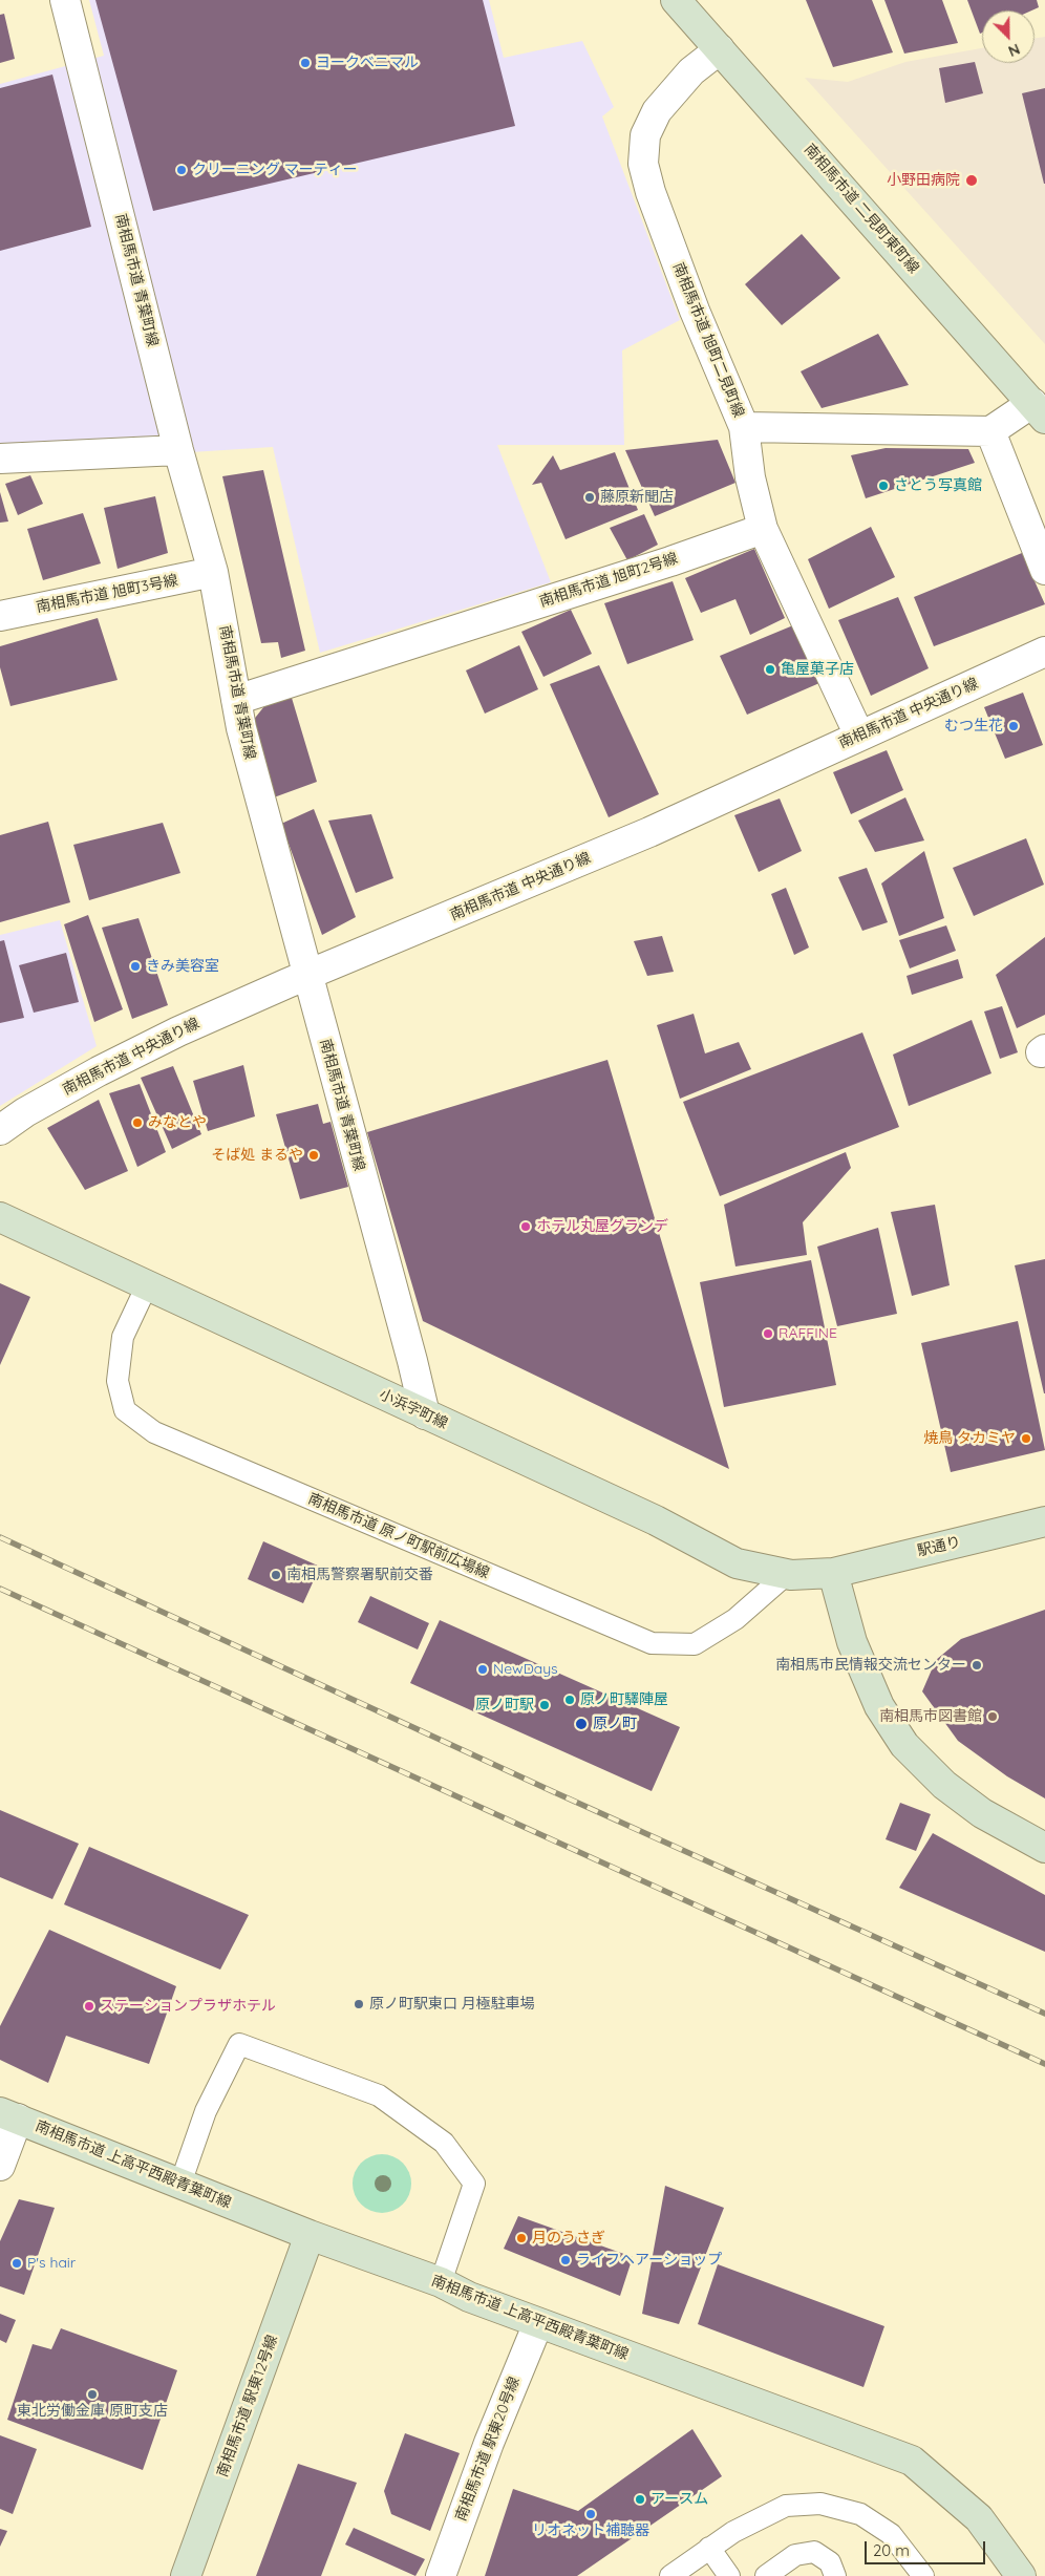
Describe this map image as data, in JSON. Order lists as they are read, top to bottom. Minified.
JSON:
{"streets":{"street":["南相馬市道 二見町東町線","南相馬市道 青葉町線","南相馬市道 旭町二見町線","南相馬市道 旭町2号線","南相馬市道 旭町3号線","南相馬市道 中央通り線","小浜字町線","駅通り","南相馬市道 上高平西殿青葉町線","南相馬市道 駅東12号線","南相馬市道 駅東20号線"],"lane":["南相馬市道 原ノ町駅前広場線"]},"crossings":[["南相馬市道 二見町東町線","南相馬市道 旭町二見町線"],["南相馬市道 青葉町線","南相馬市道 旭町2号線"],["南相馬市道 青葉町線","南相馬市道 旭町3号線"],["南相馬市道 青葉町線","南相馬市道 中央通り線"],["南相馬市道 青葉町線","小浜字町線"],["小浜字町線","南相馬市道 原ノ町駅前広場線"],["小浜字町線","駅通り"],["南相馬市道 上高平西殿青葉町線","南相馬市道 駅東12号線"],["南相馬市道 上高平西殿青葉町線","南相馬市道 駅東20号線"]],"places":["ヨークベニマル","クリーニング マーティー","小野田病院","さとう写真館","藤原新聞店","亀屋菓子店","むつ生花","きみ美容室","みなとや","そば処 まるや","ホテル丸屋グランデ","RAFFINE","焼鳥 タカミヤ","南相馬警察署駅前交番","南相馬市民情報交流センター","NewDays","原ノ町驛陣屋","原ノ町駅","南相馬市図書館","原ノ町","原ノ町駅東口 月極駐車場","ステーションプラザホテル","月のうさぎ","ライフヘアーショップ","P's hair","東北労働金庫 原町支店","アースム","リオネット補聴器"],"scale_bar":"20 m","north":"bottom right"}
